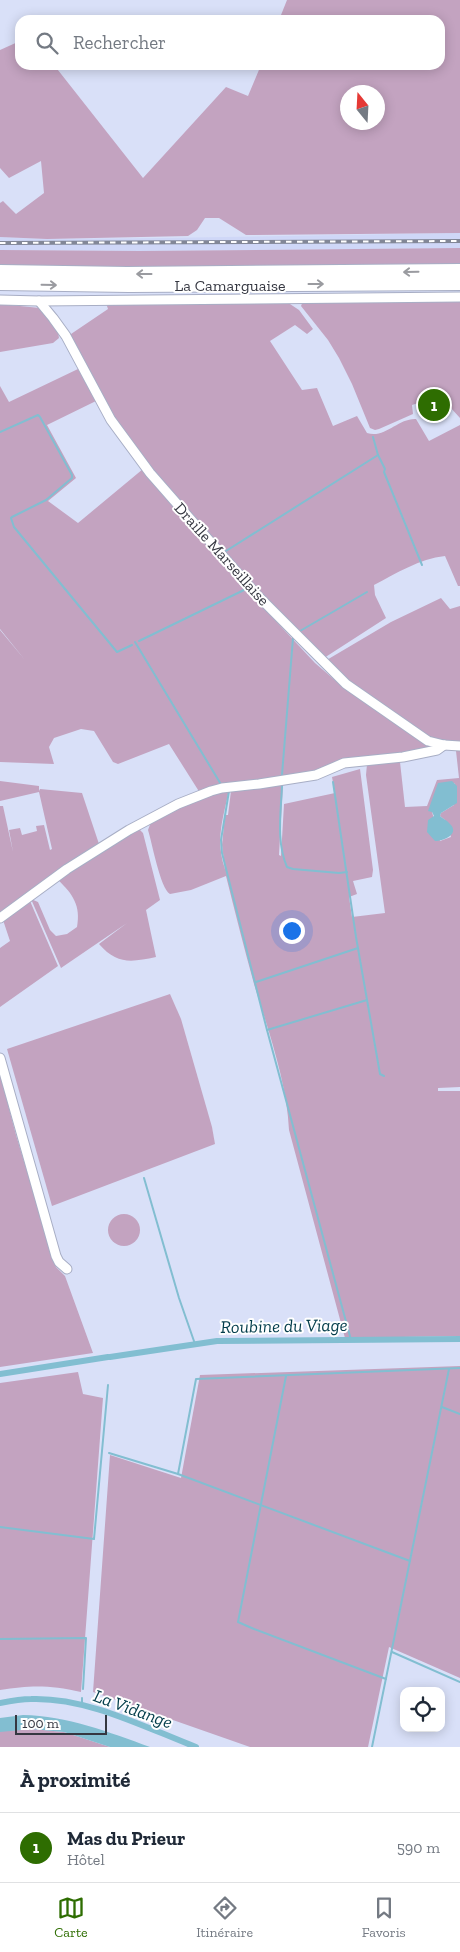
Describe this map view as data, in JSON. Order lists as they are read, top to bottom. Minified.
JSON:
{"streets":{"highway":["La Camarguaise"],"street":["Draille Marseillaise"]},"water":["Roubine du Viage","La Vidange"],"scale_bar":"100 m","north":"top","page":{"search":"Rechercher","pins":"1","scale":"100 m","heading":"À proximité","list":[{"mark":"1","name":"Mas du Prieur","note":"Hôtel","value":"590 m"}],"nav":["Carte","Itinéraire","Favoris"]}}
